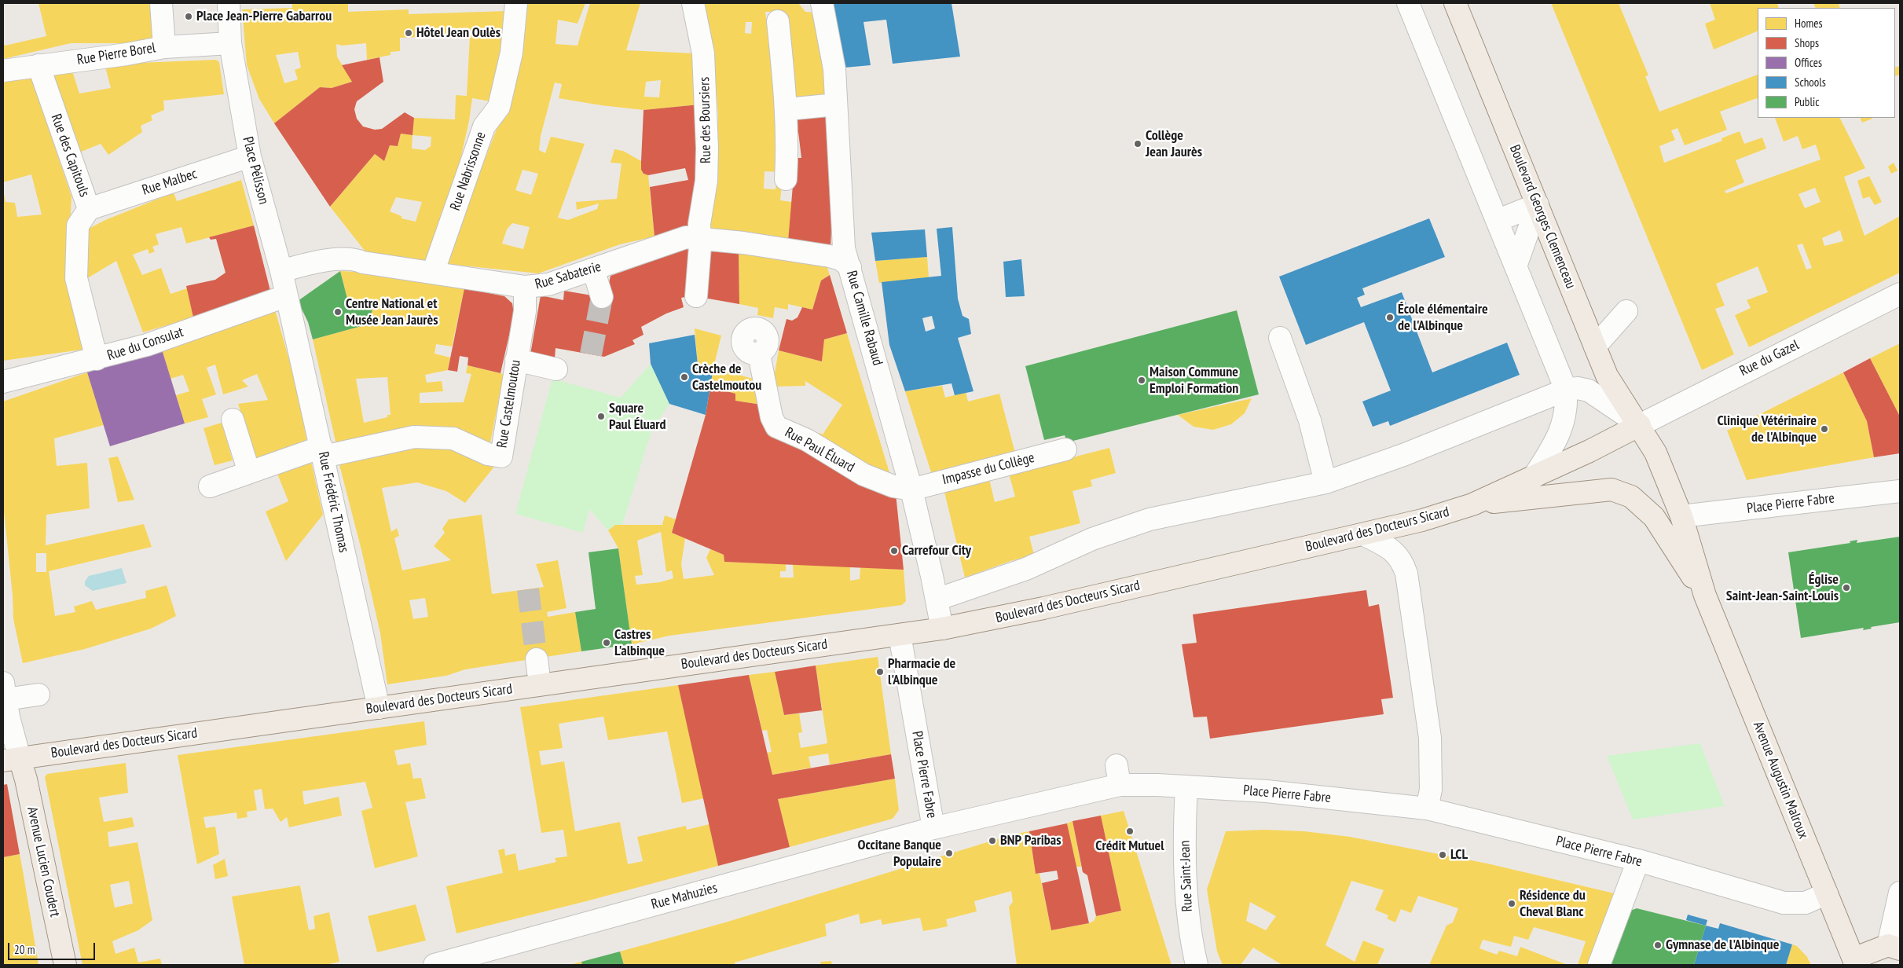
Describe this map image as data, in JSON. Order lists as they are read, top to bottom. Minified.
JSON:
{"streets":{"main road":["Boulevard Georges Clemenceau","Boulevard des Docteurs Sicard","Avenue Augustin Malroux","Avenue Lucien Coudert"],"street":["Rue Pierre Borel","Rue des Boursiers","Rue des Capitouls","Place Pélisson","Rue Nabrissonne","Rue Malbec","Rue Sabaterie","Rue Camille Rabaud","Rue du Consulat","Rue du Gazel","Rue Castelmoutou","Rue Paul Éluard","Impasse du Collège","Rue Frédéric Thomas","Place Pierre Fabre","Rue Saint-Jean","Rue Mahuzies"]},"crossings":[["Rue Pierre Borel","Rue des Capitouls"],["Rue Pierre Borel","Place Pélisson"],["Rue des Boursiers","Rue Sabaterie"],["Rue des Capitouls","Rue Malbec"],["Rue des Capitouls","Rue du Consulat"],["Place Pélisson","Rue Malbec"],["Place Pélisson","Rue Sabaterie"],["Place Pélisson","Rue du Consulat"],["Place Pélisson","Rue Frédéric Thomas"],["Rue Nabrissonne","Rue Sabaterie"],["Boulevard Georges Clemenceau","Rue du Gazel"],["Boulevard Georges Clemenceau","Place Pierre Fabre"],["Boulevard Georges Clemenceau","Boulevard des Docteurs Sicard"],["Boulevard Georges Clemenceau","Avenue Augustin Malroux"],["Rue Sabaterie","Rue Camille Rabaud"],["Rue Sabaterie","Rue Castelmoutou"],["Rue Camille Rabaud","Rue Paul Éluard"],["Rue Camille Rabaud","Impasse du Collège"],["Rue Camille Rabaud","Boulevard des Docteurs Sicard"],["Rue du Consulat","Rue Frédéric Thomas"],["Rue du Gazel","Boulevard des Docteurs Sicard"],["Rue Castelmoutou","Rue Frédéric Thomas"],["Rue Paul Éluard","Impasse du Collège"],["Rue Frédéric Thomas","Boulevard des Docteurs Sicard"],["Place Pierre Fabre","Boulevard des Docteurs Sicard"],["Place Pierre Fabre","Avenue Augustin Malroux"],["Place Pierre Fabre","Rue Saint-Jean"],["Place Pierre Fabre","Rue Mahuzies"],["Boulevard des Docteurs Sicard","Avenue Augustin Malroux"],["Boulevard des Docteurs Sicard","Avenue Lucien Coudert"]],"places":["Place Jean-Pierre Gabarrou","Hôtel Jean Oulès","Collège Jean Jaurès","Centre National et Musée Jean Jaurès","École élémentaire de l'Albinque","Crèche de Castelmoutou","Maison Commune Emploi Formation","Square Paul Éluard","Clinique Vétérinaire de l'Albinque","Carrefour City","Église Saint-Jean-Saint-Louis","Castres L'albinque","Pharmacie de l'Albinque","Crédit Mutuel","BNP Paribas","Occitane Banque Populaire","LCL","Résidence du Cheval Blanc","Gymnase de l'Albinque"],"legend":["Homes","Shops","Offices","Schools","Public"],"scale_bar":"20 m"}
